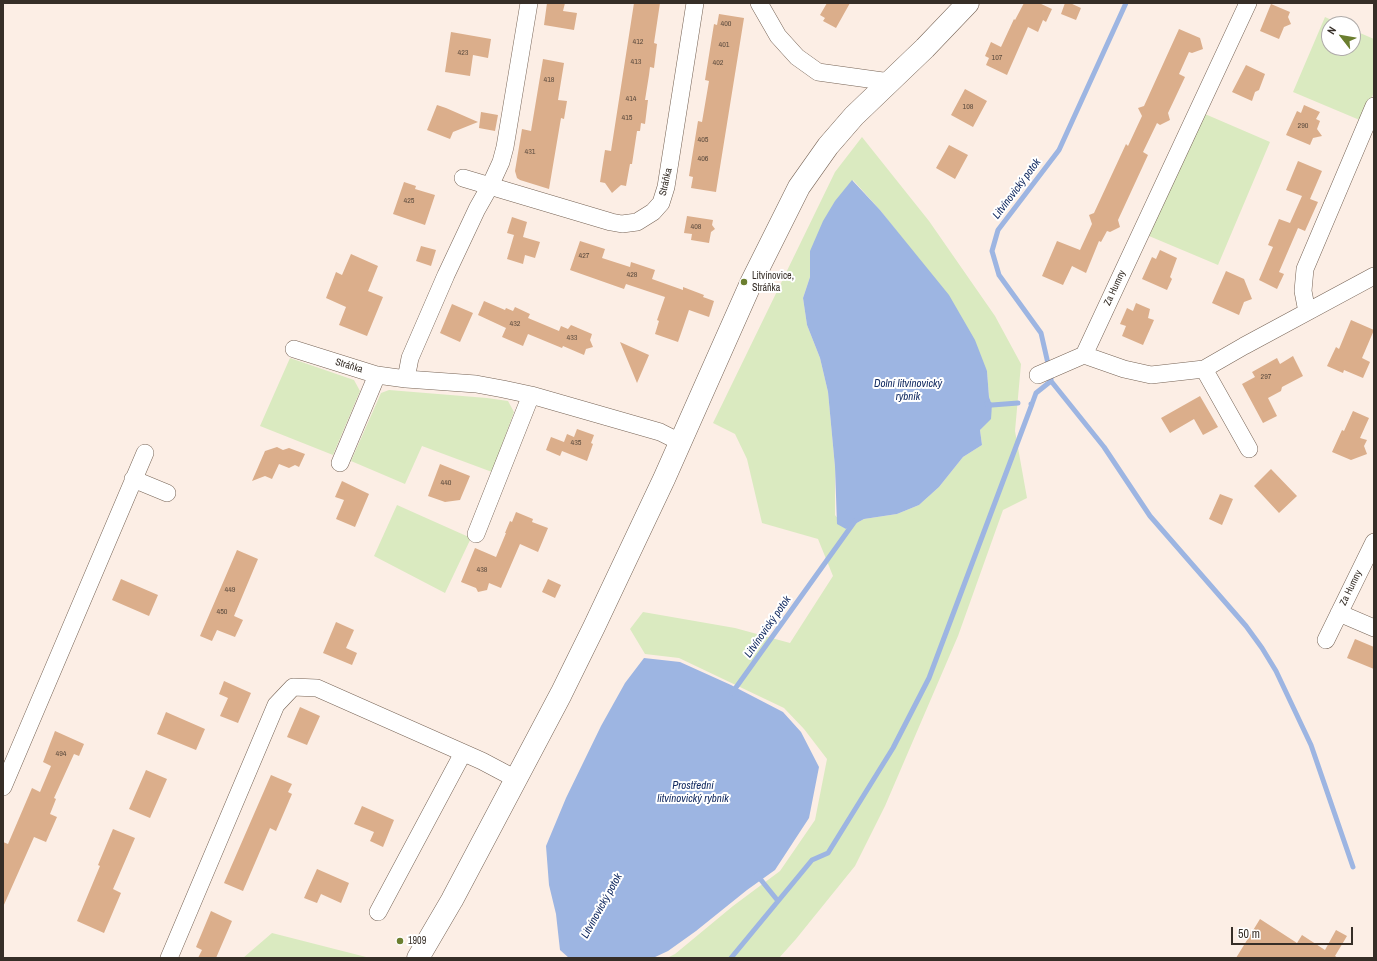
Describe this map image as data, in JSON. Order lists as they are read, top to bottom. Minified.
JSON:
{"streets":{"street":["Stráňka","Za Humny"]},"water":["Litvínovický potok","Dolní litvínovický rybník","Prostřední litvínovický rybník"],"places":["Litvínovice, Stráňka","1909"],"house_numbers":["400","412","401","423","107","413","402","418","414","108","415","290","405","431","406","425","408","427","428","432","433","297","435","440","438","449","450","494"],"scale_bar":"50 m","north":"top left"}
